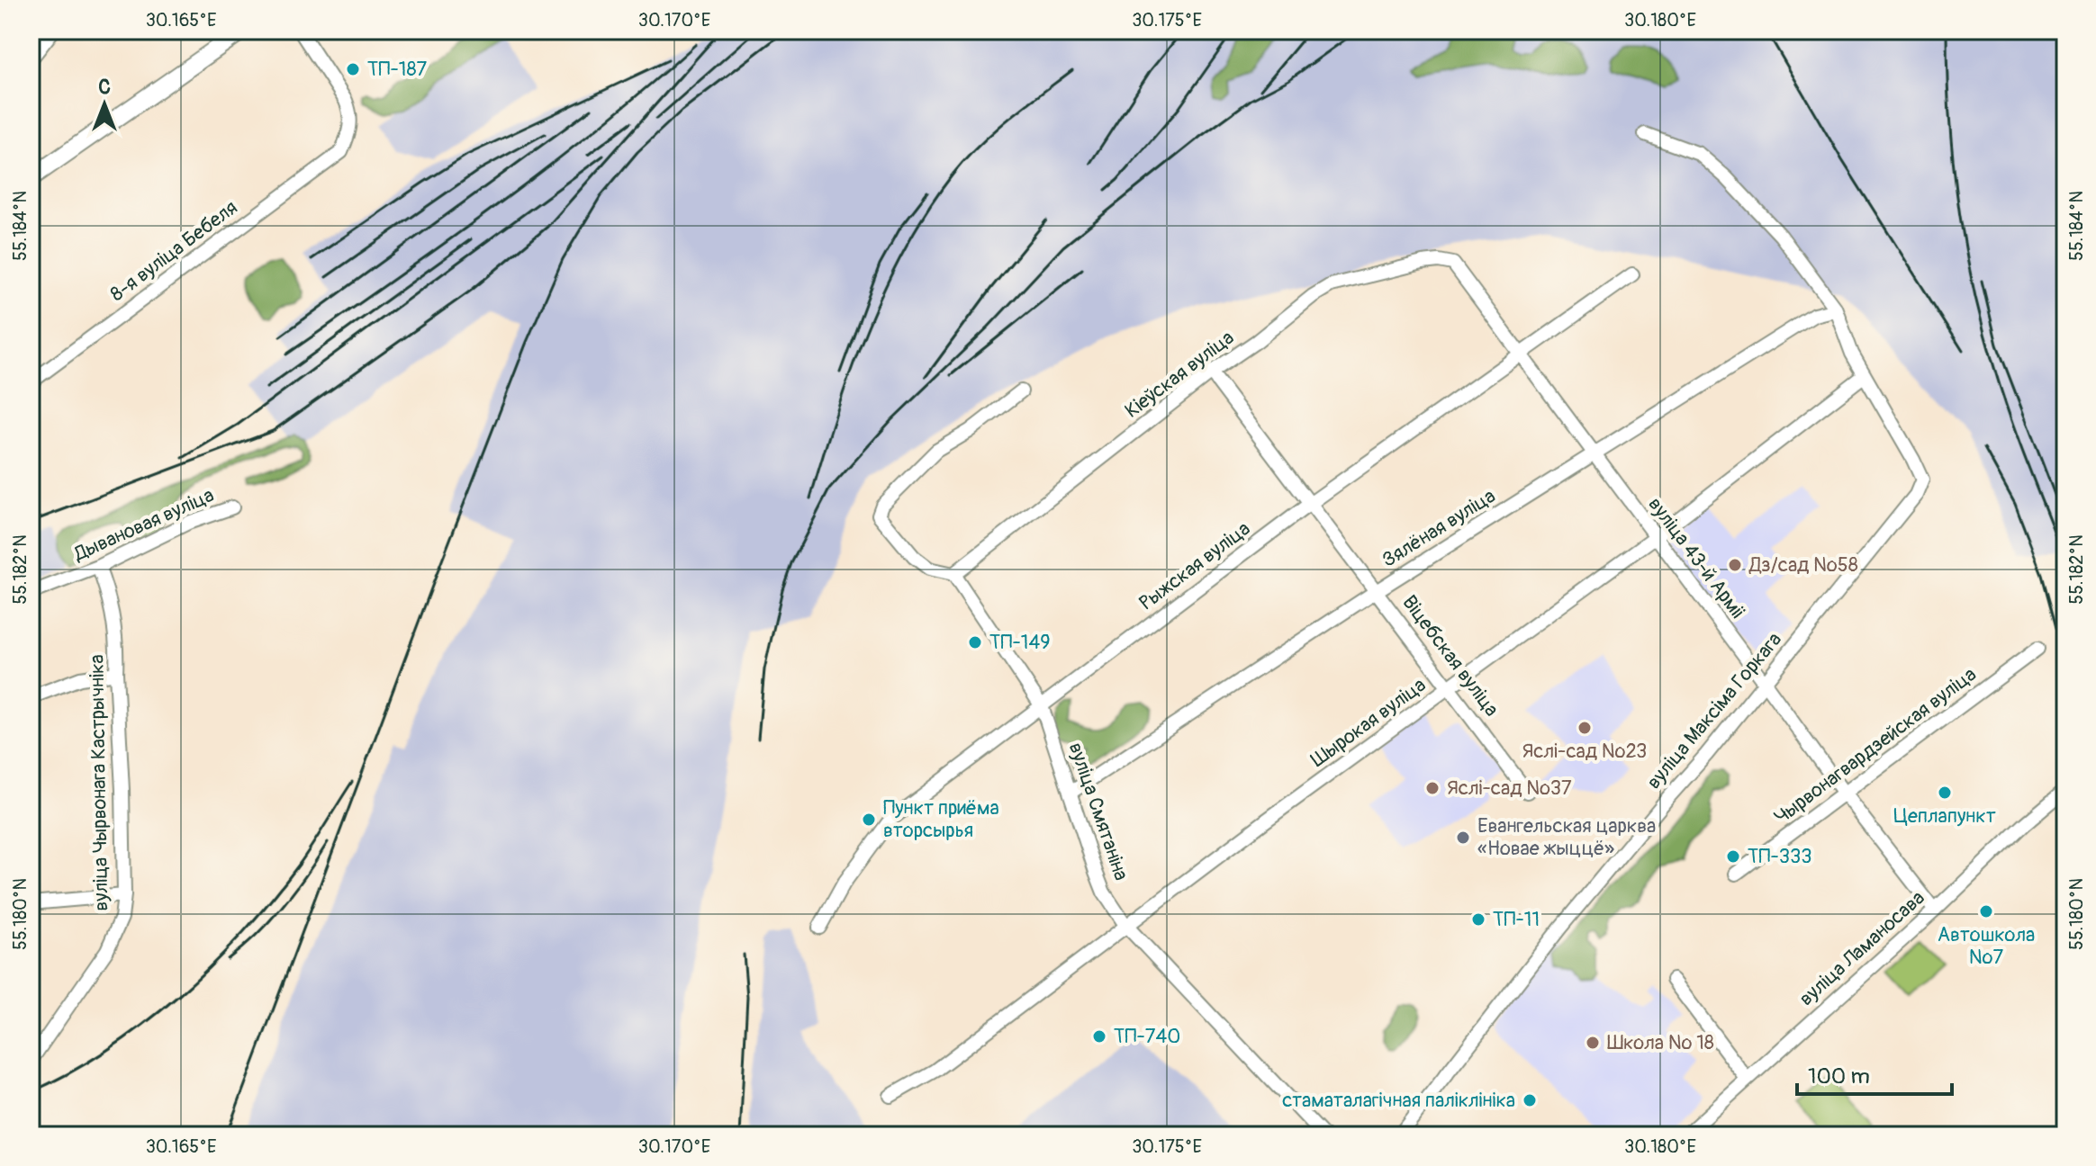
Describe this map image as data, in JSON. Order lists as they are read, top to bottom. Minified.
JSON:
{"streets":{"street":["8-я вуліца Бебеля","Кіеўская вуліца","Дывановая вуліца","Зялёная вуліца","вуліца 43-й Арміі","Рыжская вуліца","Віцебская вуліца","вуліца Максіма Горкага","Шырокая вуліца","Чырвонагвардзейская вуліца","вуліца Чырвонага Кастрычніка","вуліца Смятаніна","вуліца Ламаносава"]},"crossings":[["Кіеўская вуліца","вуліца 43-й Арміі"],["Кіеўская вуліца","Віцебская вуліца"],["Кіеўская вуліца","вуліца Смятаніна"],["Дывановая вуліца","вуліца Чырвонага Кастрычніка"],["Зялёная вуліца","вуліца 43-й Арміі"],["Зялёная вуліца","Віцебская вуліца"],["Зялёная вуліца","вуліца Смятаніна"],["вуліца 43-й Арміі","Рыжская вуліца"],["вуліца 43-й Арміі","вуліца Максіма Горкага"],["вуліца 43-й Арміі","Шырокая вуліца"],["вуліца 43-й Арміі","Чырвонагвардзейская вуліца"],["вуліца 43-й Арміі","вуліца Ламаносава"],["Рыжская вуліца","Віцебская вуліца"],["Рыжская вуліца","вуліца Смятаніна"],["Віцебская вуліца","Шырокая вуліца"],["вуліца Максіма Горкага","Шырокая вуліца"],["Шырокая вуліца","вуліца Смятаніна"]],"places":["ТП-187","Дз/сад №58","ТП-149","Яслі-сад №23","Яслі-сад №37","Цеплапункт","Пункт приёма вторсырья","Евангельская царква «Новае жыццё»","ТП-333","Автошкола №7","ТП-11","ТП-740","Школа № 18","стаматалагічная паліклініка"],"scale_bar":"100 m","north":"top","coordinates":["30.165°E","30.170°E","30.175°E","30.180°E","55.184°N","55.182°N","55.180°N"]}
